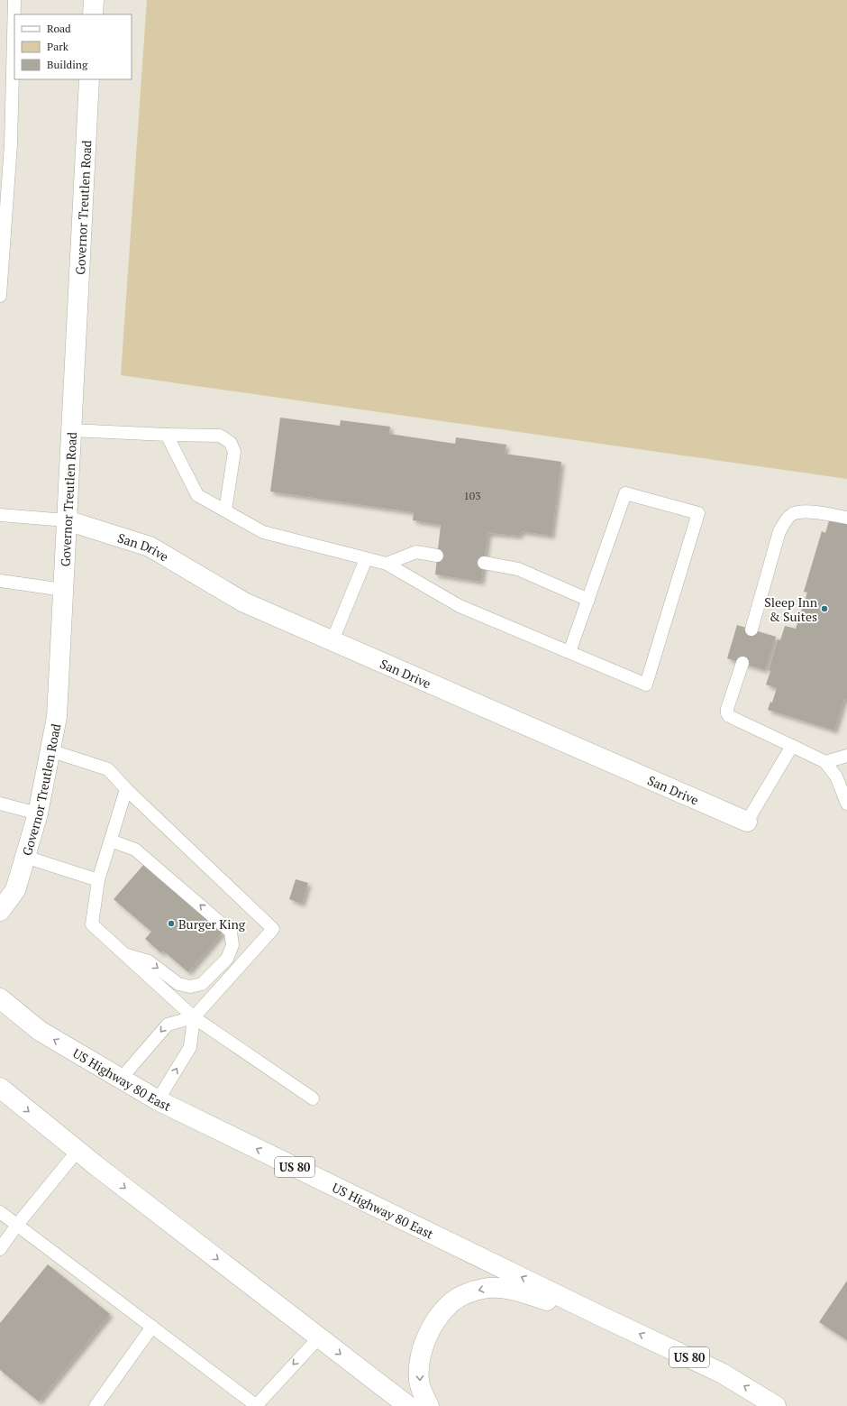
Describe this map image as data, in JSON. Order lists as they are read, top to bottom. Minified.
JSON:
{"streets":{"main road":["Governor Treutlen Road","San Drive","US Highway 80 East","US 80"]},"crossings":[["Governor Treutlen Road","San Drive"]],"places":["Sleep Inn & Suites","Burger King"],"house_numbers":["103"],"legend":["Road","Park","Building"]}
